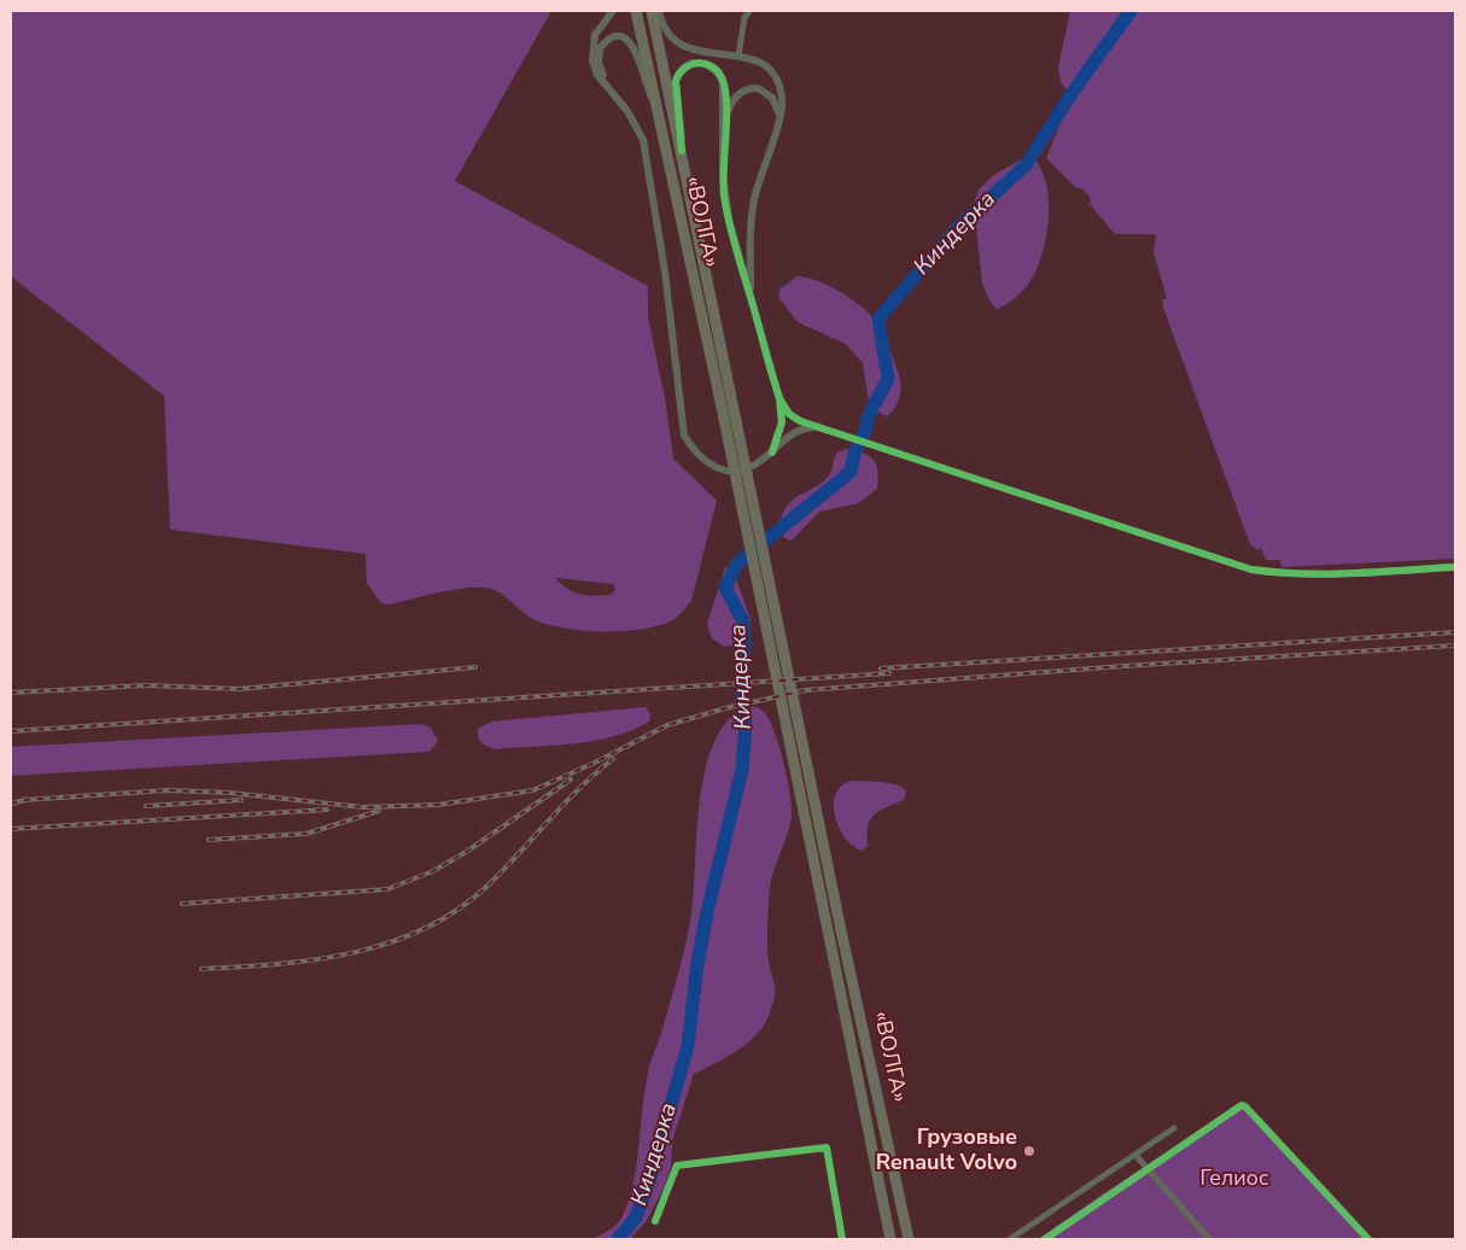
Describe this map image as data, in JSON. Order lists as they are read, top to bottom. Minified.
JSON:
{"streets":{"highway":["«ВОЛГА»"]},"water":["Киндерка"],"parks":["Гелиос"],"places":["Грузовые Renault Volvo"]}
